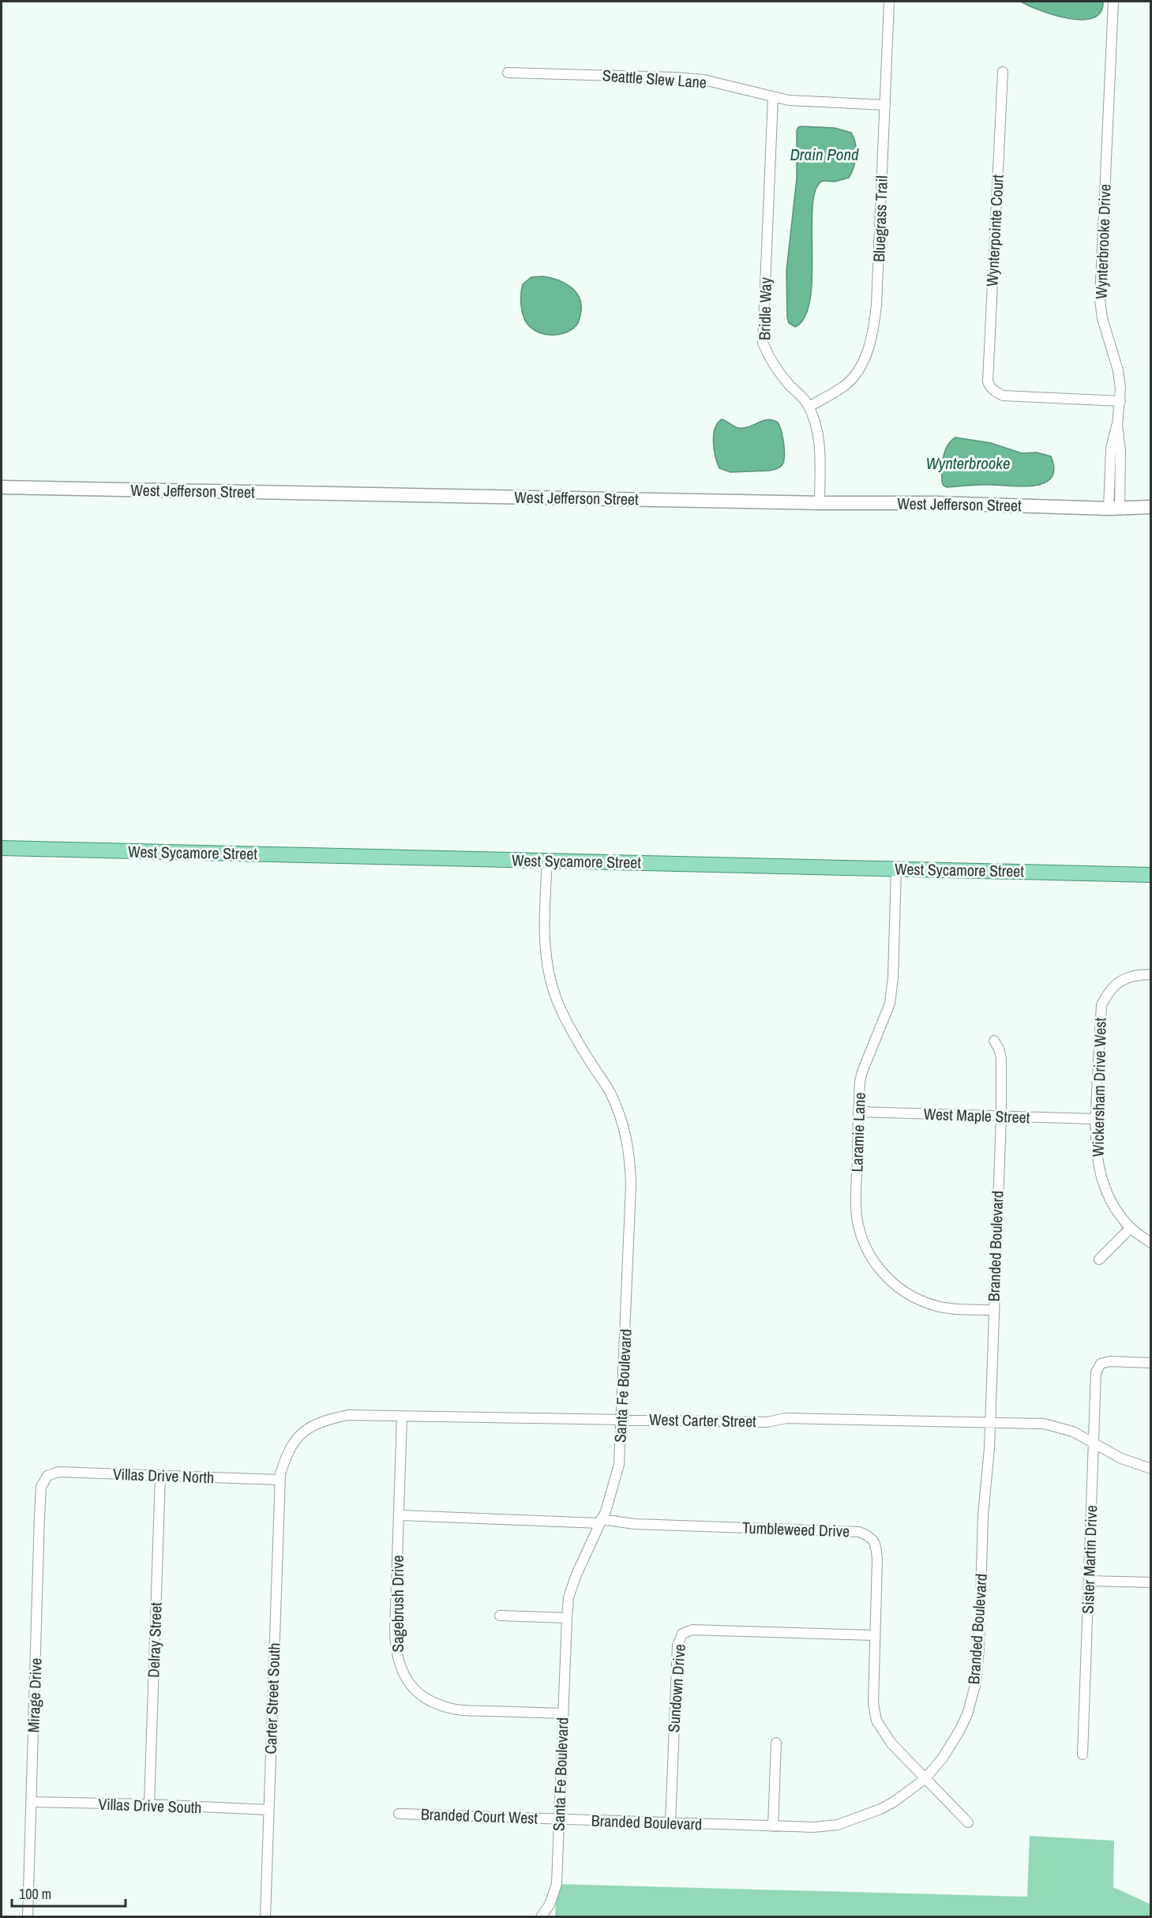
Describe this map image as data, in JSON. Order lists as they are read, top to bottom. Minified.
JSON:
{"streets":{"main road":["West Sycamore Street"],"street":["Seattle Slew Lane","Bluegrass Trail","Wynterpointe Court","Wynterbrooke Drive","Bridle Way","West Jefferson Street","Wickersham Drive West","West Maple Street","Laramie Lane","Branded Boulevard","Santa Fe Boulevard","West Carter Street","Villas Drive North","Tumbleweed Drive","Sister Martin Drive","Sagebrush Drive","Delray Street","Sundown Drive","Mirage Drive","Carter Street South","Villas Drive South","Branded Court West"]},"crossings":[["Seattle Slew Lane","Bluegrass Trail"],["Seattle Slew Lane","Bridle Way"],["Bluegrass Trail","Bridle Way"],["Wynterpointe Court","Wynterbrooke Drive"],["Wynterbrooke Drive","West Jefferson Street"],["Bridle Way","West Jefferson Street"],["West Sycamore Street","Laramie Lane"],["West Sycamore Street","Santa Fe Boulevard"],["Wickersham Drive West","West Maple Street"],["West Maple Street","Laramie Lane"],["West Maple Street","Branded Boulevard"],["Laramie Lane","Branded Boulevard"],["Branded Boulevard","Santa Fe Boulevard"],["Branded Boulevard","West Carter Street"],["Branded Boulevard","Tumbleweed Drive"],["Branded Boulevard","Sundown Drive"],["Branded Boulevard","Branded Court West"],["Santa Fe Boulevard","West Carter Street"],["Santa Fe Boulevard","Tumbleweed Drive"],["Santa Fe Boulevard","Sagebrush Drive"],["Santa Fe Boulevard","Branded Court West"],["West Carter Street","Villas Drive North"],["West Carter Street","Sister Martin Drive"],["West Carter Street","Sagebrush Drive"],["West Carter Street","Carter Street South"],["Villas Drive North","Delray Street"],["Villas Drive North","Mirage Drive"],["Villas Drive North","Carter Street South"],["Tumbleweed Drive","Sagebrush Drive"],["Tumbleweed Drive","Sundown Drive"],["Delray Street","Villas Drive South"],["Mirage Drive","Villas Drive South"],["Carter Street South","Villas Drive South"]],"water":["Drain Pond","Wynterbrooke"],"scale_bar":"100 m"}
